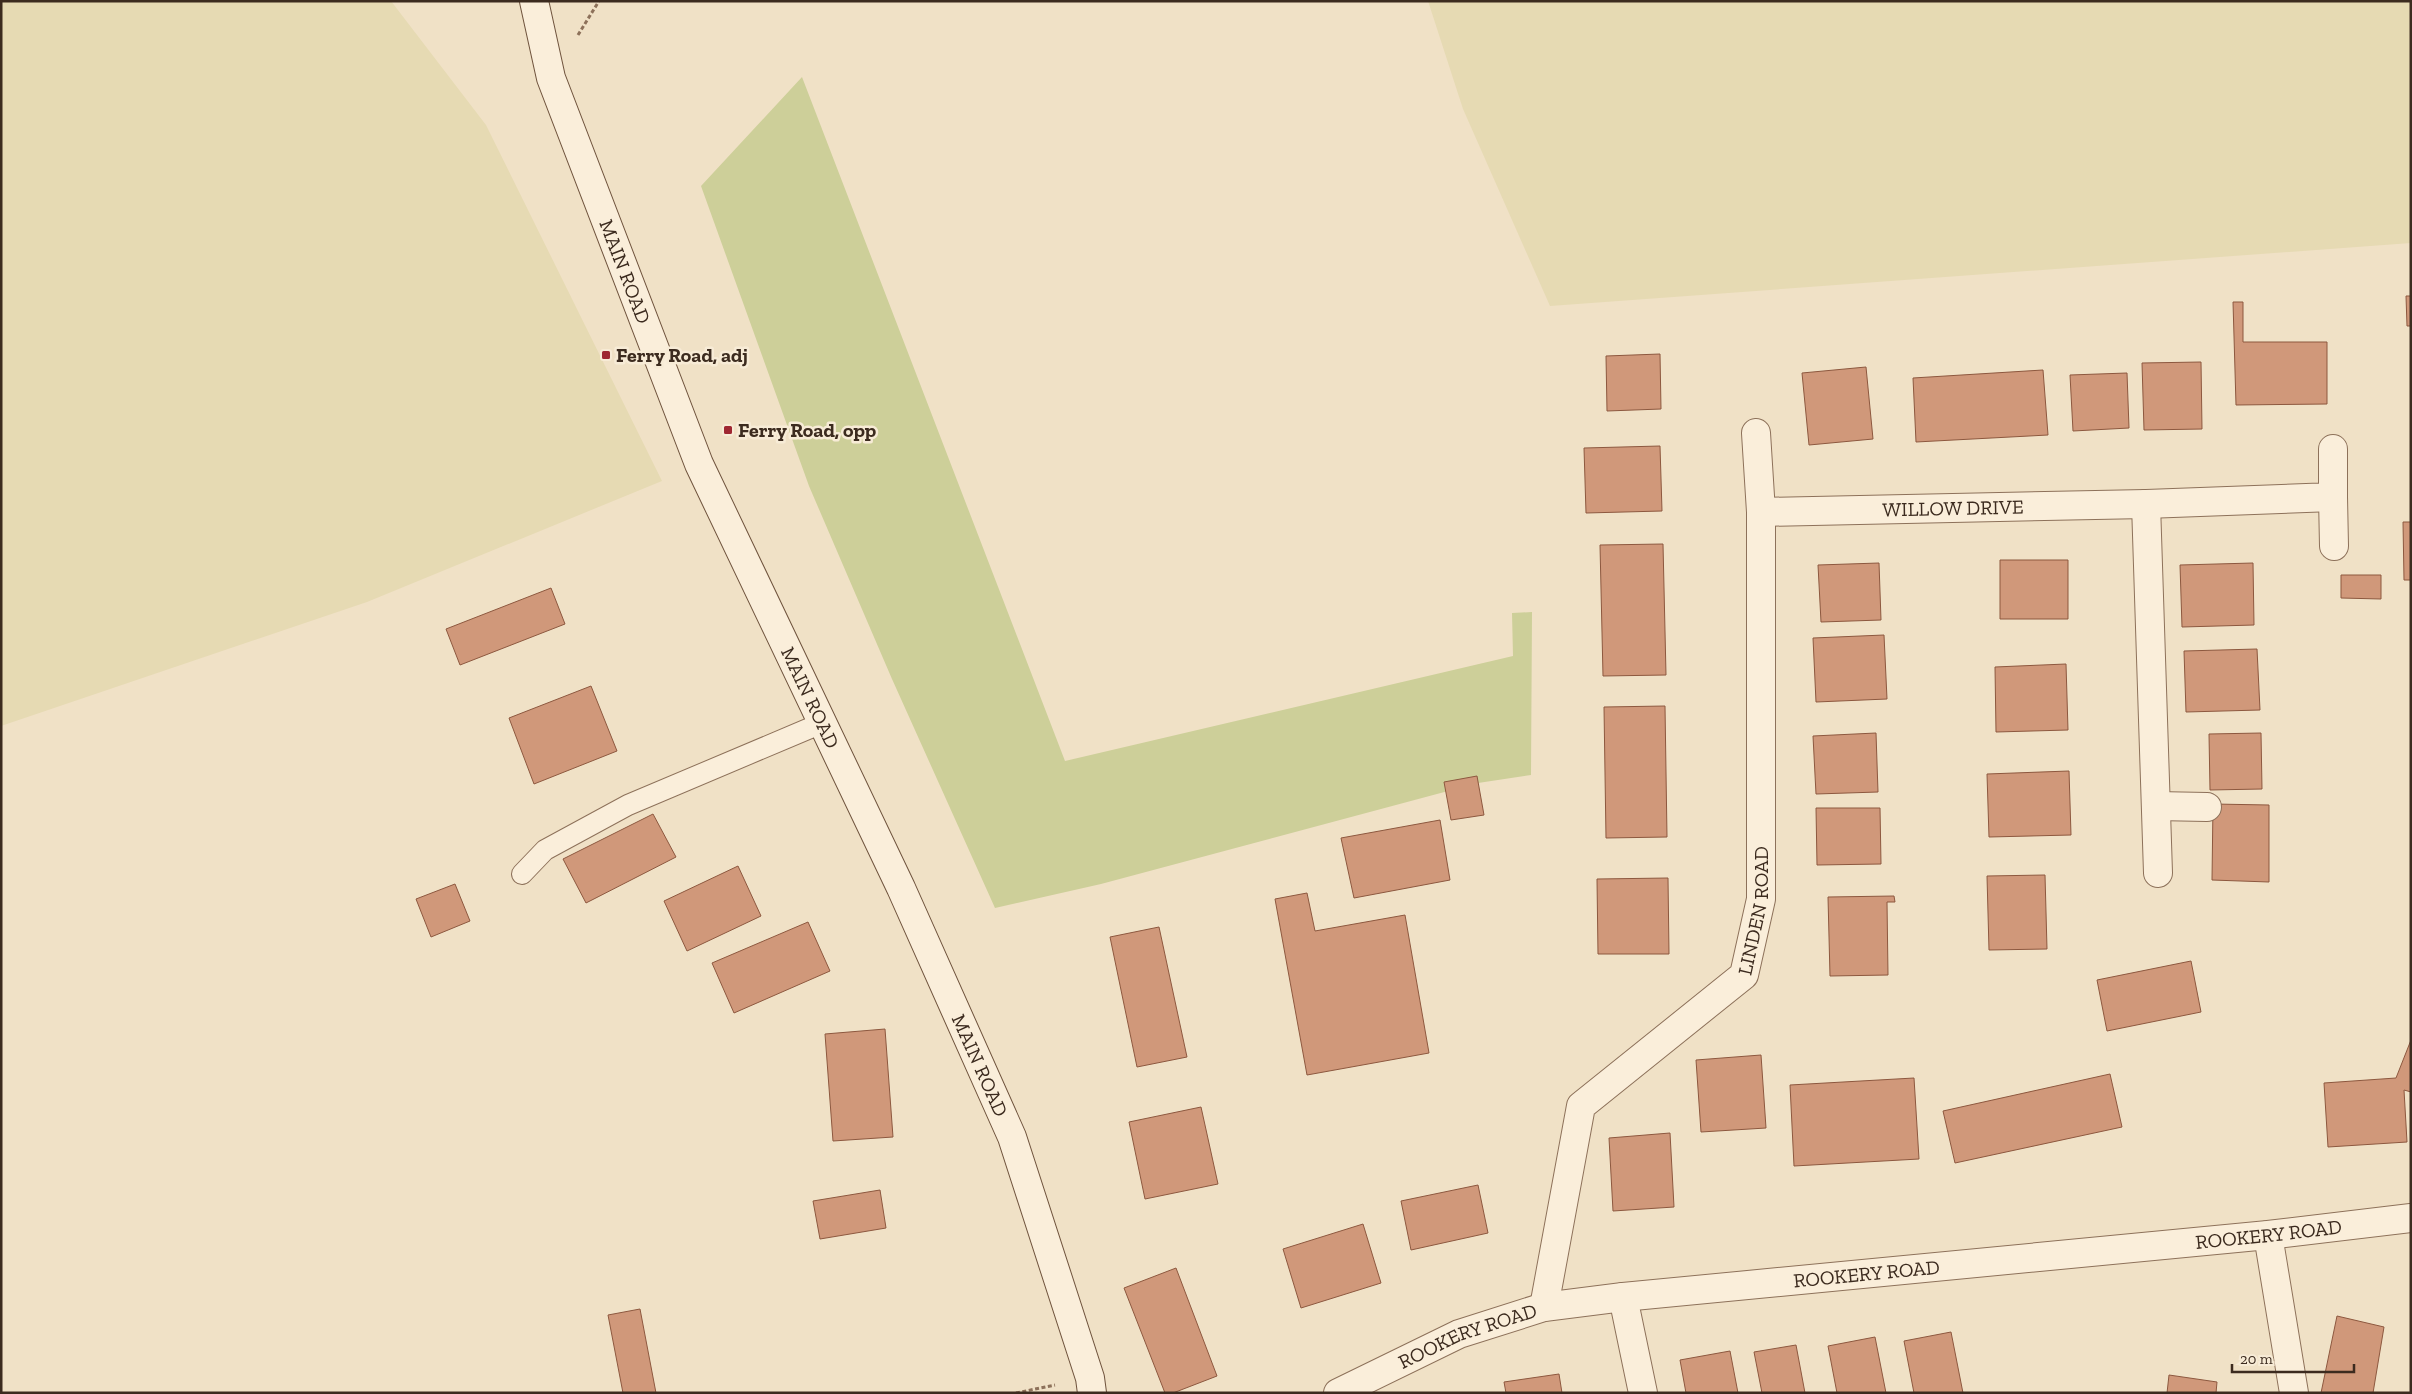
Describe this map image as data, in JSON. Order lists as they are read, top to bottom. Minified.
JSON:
{"streets":{"street":["MAIN ROAD","WILLOW DRIVE","LINDEN ROAD","ROOKERY ROAD"]},"crossings":[["WILLOW DRIVE","LINDEN ROAD"],["LINDEN ROAD","ROOKERY ROAD"]],"places":{"transit":["Ferry Road, adj","Ferry Road, opp"]},"scale_bar":"20 m"}
